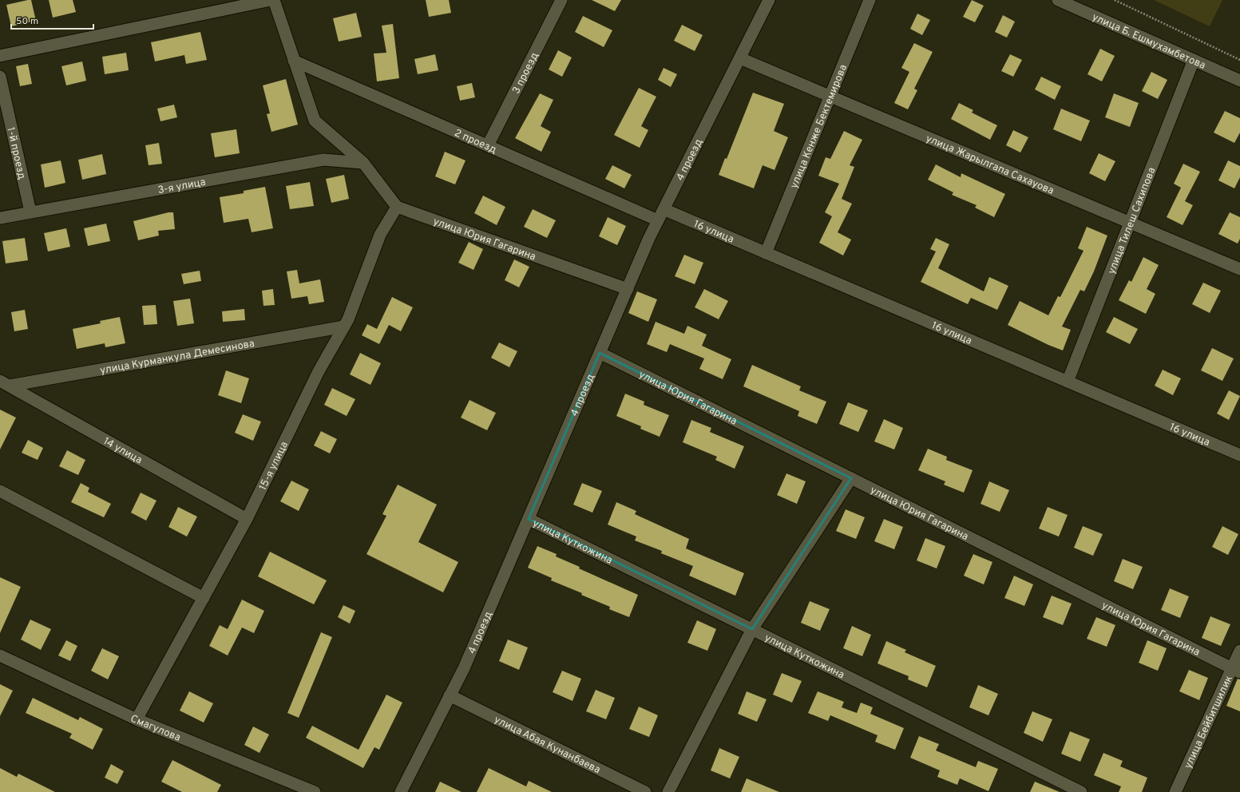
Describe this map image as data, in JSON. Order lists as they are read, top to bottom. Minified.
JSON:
{"streets":{"street":["улица Б. Ешмухамбетова","3 проезд","улица Кенже Бектемирова","2 проезд","1-й проезд","4 проезд","улица Жарылгапа Сахауова","3-я улица","улица Тилеш Сахипова","16 улица","улица Юрия Гагарина","улица Курманкула Демесинова","14 улица","15-я улица","улица Куткожина","улица Бейбитшилик","Смагулова","улица Абая Кунанбаева"]},"crossings":[["улица Б. Ешмухамбетова","улица Тилеш Сахипова"],["3 проезд","2 проезд"],["улица Кенже Бектемирова","улица Жарылгапа Сахауова"],["улица Кенже Бектемирова","16 улица"],["2 проезд","4 проезд"],["2 проезд","16 улица"],["1-й проезд","3-я улица"],["4 проезд","улица Жарылгапа Сахауова"],["4 проезд","16 улица"],["4 проезд","улица Юрия Гагарина"],["4 проезд","улица Куткожина"],["4 проезд","улица Абая Кунанбаева"],["улица Жарылгапа Сахауова","улица Тилеш Сахипова"],["улица Тилеш Сахипова","16 улица"],["улица Юрия Гагарина","15-я улица"],["улица Юрия Гагарина","улица Бейбитшилик"],["улица Курманкула Демесинова","14 улица"],["улица Курманкула Демесинова","15-я улица"],["14 улица","15-я улица"],["15-я улица","Смагулова"]],"scale_bar":"50 m"}
